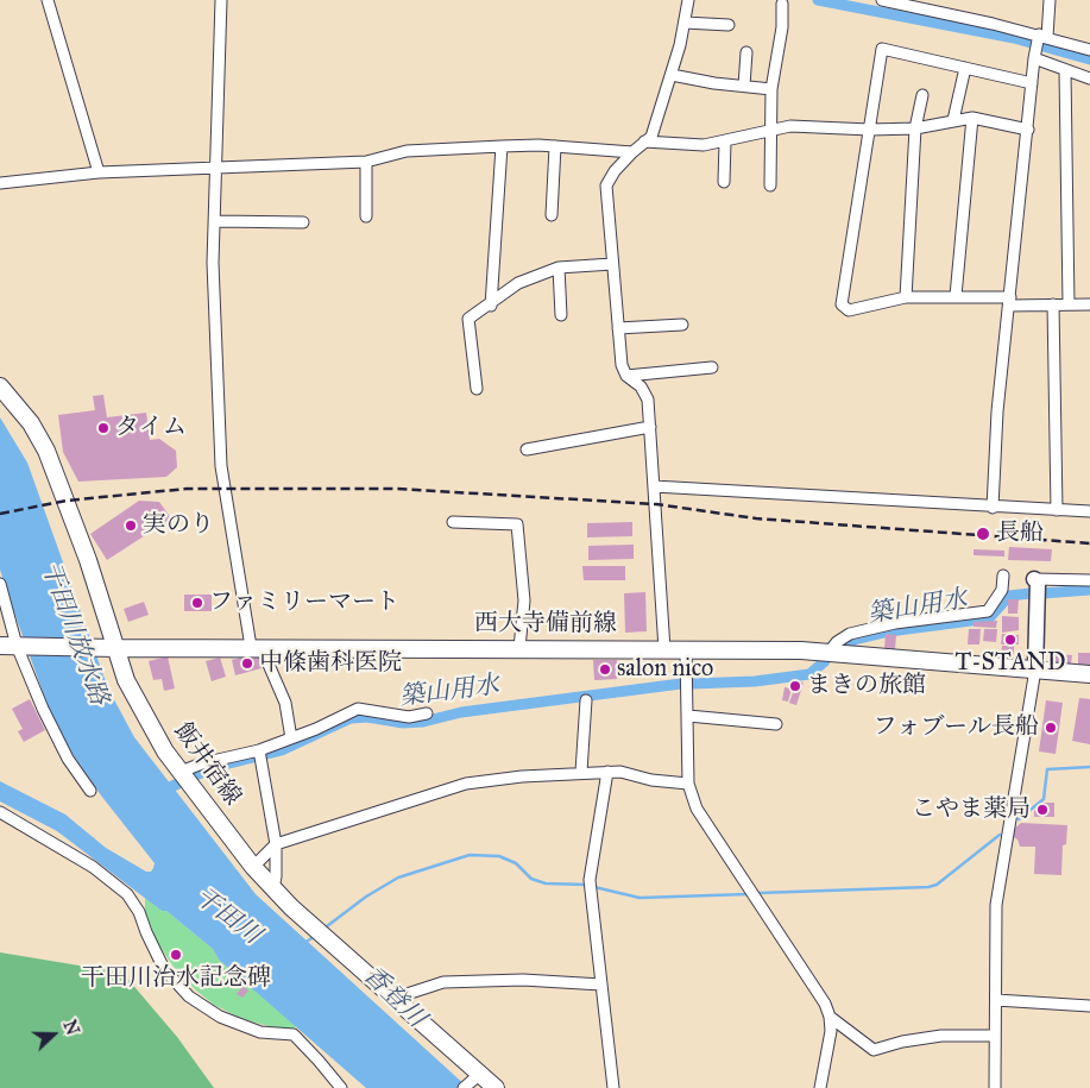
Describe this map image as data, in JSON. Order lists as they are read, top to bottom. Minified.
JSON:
{"streets":{"main road":["西大寺備前線","飯井宿線"]},"crossings":[["西大寺備前線","飯井宿線"]],"water":["築山用水","干田川放水路","干田川","香登川"],"places":["タイム","実のり","長船","ファミリーマート","T-STAND","中條歯科医院","salon nico","まきの旅館","フォブール長船","こやま薬局","干田川治水記念碑"],"north":"right"}
